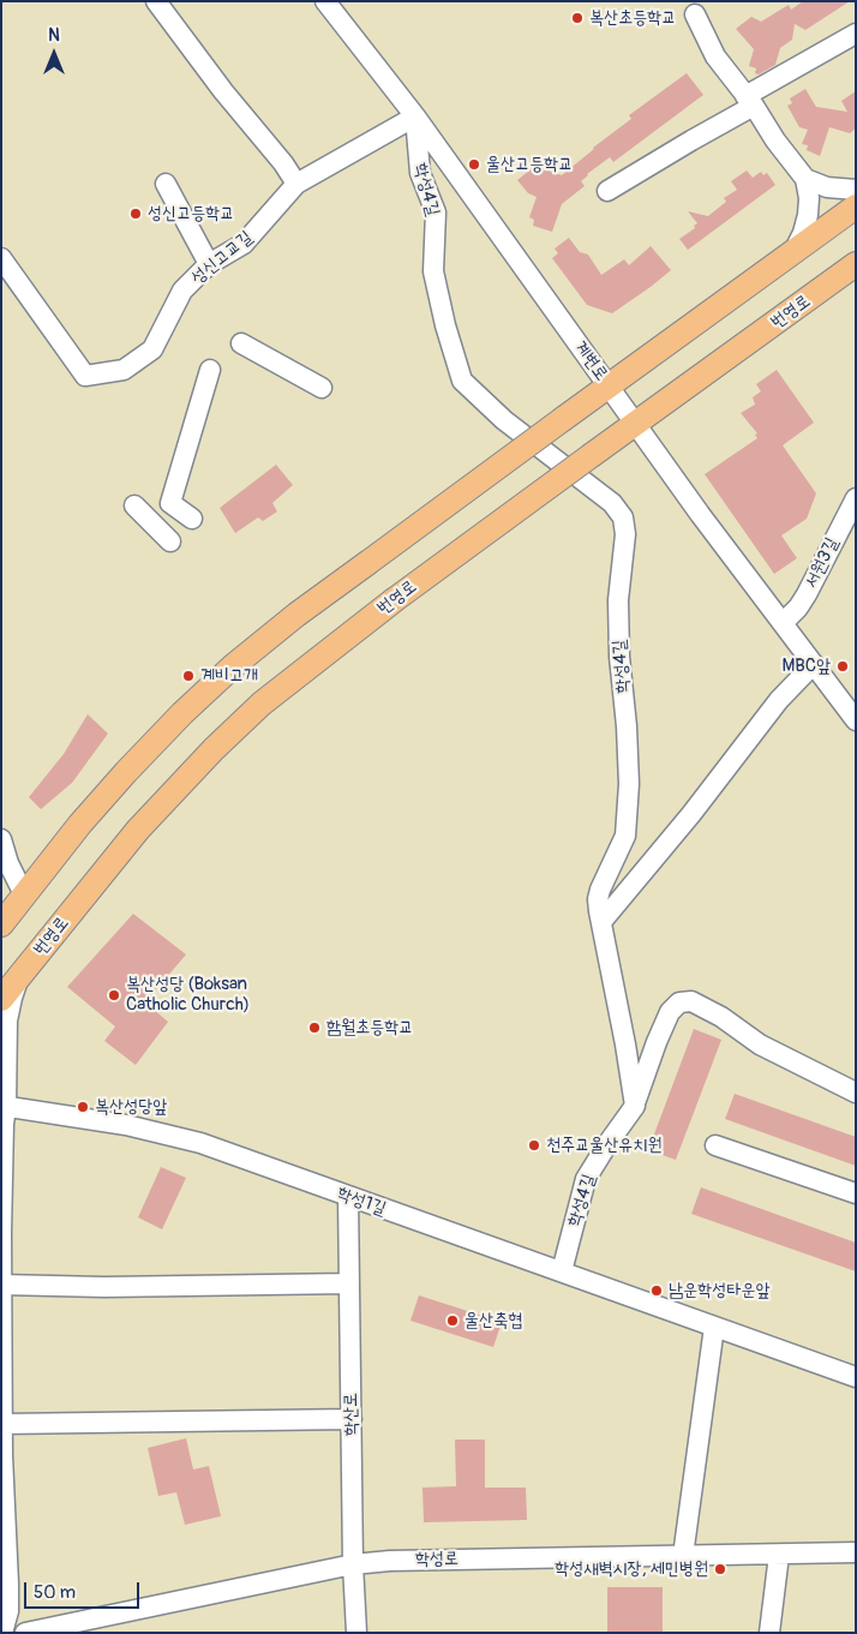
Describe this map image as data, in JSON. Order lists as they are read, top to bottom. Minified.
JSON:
{"streets":{"main road":["번영로"],"street":["학성4길","성신고교길","계변로","서원3길","학성1길","학산로","학성로"]},"crossings":[["학성4길","성신고교길"],["학성4길","계변로"],["학성4길","학성1길"],["성신고교길","계변로"],["번영로","계변로"],["계변로","서원3길"],["학성1길","학산로"],["학산로","학성로"]],"places":["복산초등학교","울산고등학교","성신고등학교","MBC앞","계비고개","복산성당 (Boksan Catholic Church)","함월초등학교","복산성당앞","천주교울산유치원","남운학성타운앞","울산축협","학성새벽시장, 세민병원"],"scale_bar":"50 m","north":"top"}
